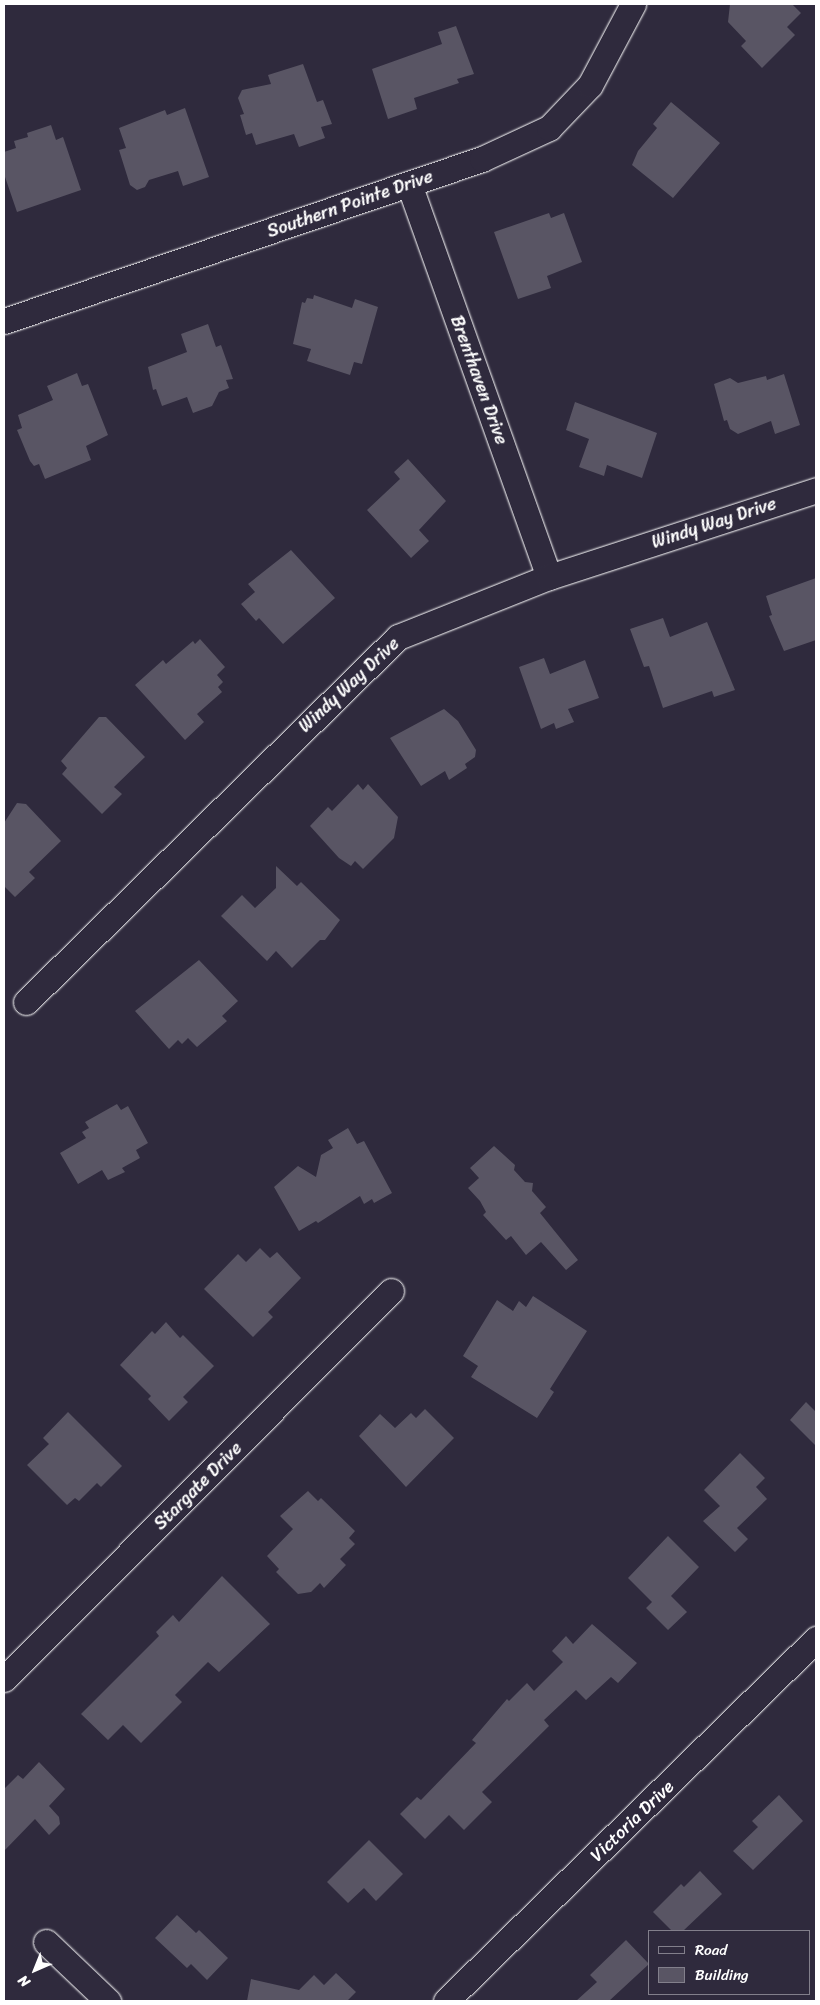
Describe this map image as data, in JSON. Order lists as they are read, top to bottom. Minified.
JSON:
{"streets":{"street":["Southern Pointe Drive","Brenthaven Drive","Windy Way Drive","Stargate Drive","Victoria Drive"]},"crossings":[["Southern Pointe Drive","Brenthaven Drive"],["Brenthaven Drive","Windy Way Drive"]],"legend":["Road","Building"],"north":"bottom left"}
